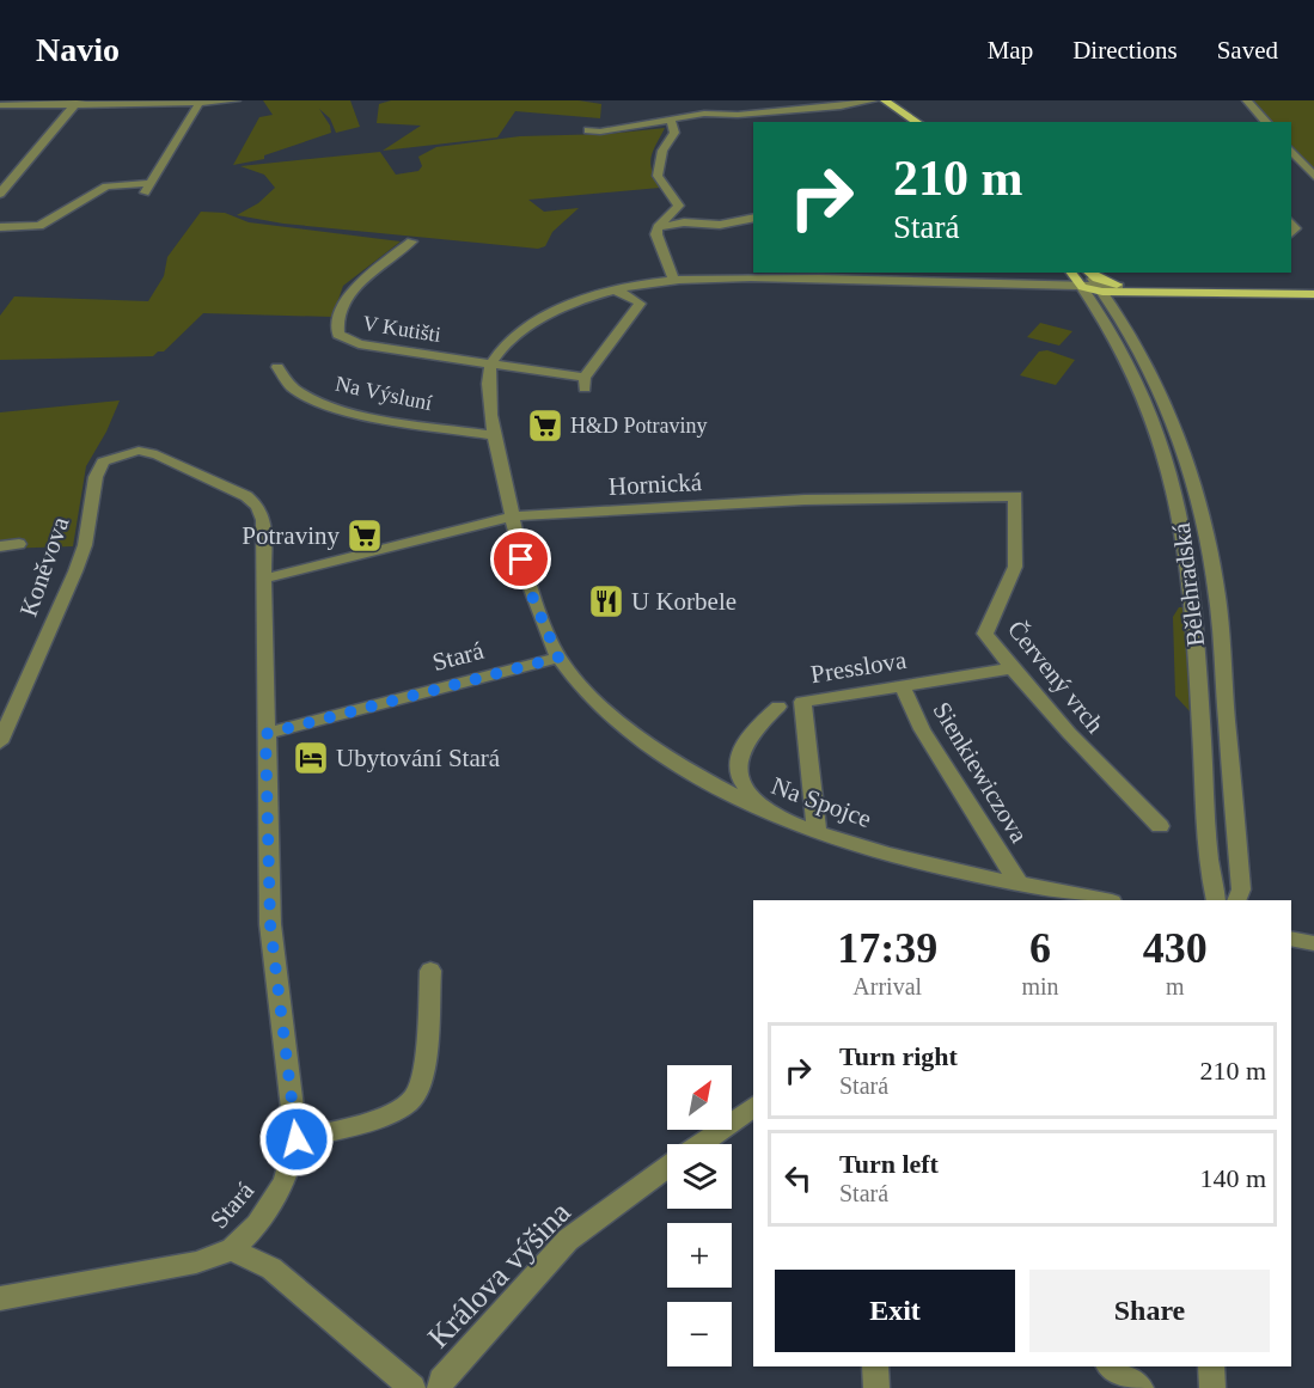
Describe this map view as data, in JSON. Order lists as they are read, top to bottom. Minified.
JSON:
{"streets":{"street":["V Kutišti","Na Výsluní","Hornická","Koněvova","Bělehradská","Stará","Presslova","Červený vrch","Sienkiewiczova","Na Spojce","Králova výšina"]},"crossings":[["Hornická","Koněvova"],["Hornická","Červený vrch"],["Stará","Na Spojce"],["Presslova","Červený vrch"],["Presslova","Sienkiewiczova"],["Presslova","Na Spojce"],["Sienkiewiczova","Na Spojce"]],"places":{"supermarket":["H&D Potraviny","Potraviny"],"restaurant":["U Korbele"],"hotel":["Ubytování Stará"]},"north":"top right","page":{"header":"Navio","nav":["Map","Directions","Saved"],"turn":["210 m","Stará"],"eta":["17:39","Arrival","6","min","430","m"],"list":[{"name":"Turn right","note":"Stará","value":"210 m"},{"name":"Turn left","note":"Stará","value":"140 m"}],"map_buttons":["+","−"],"buttons":["Exit","Share"]}}
